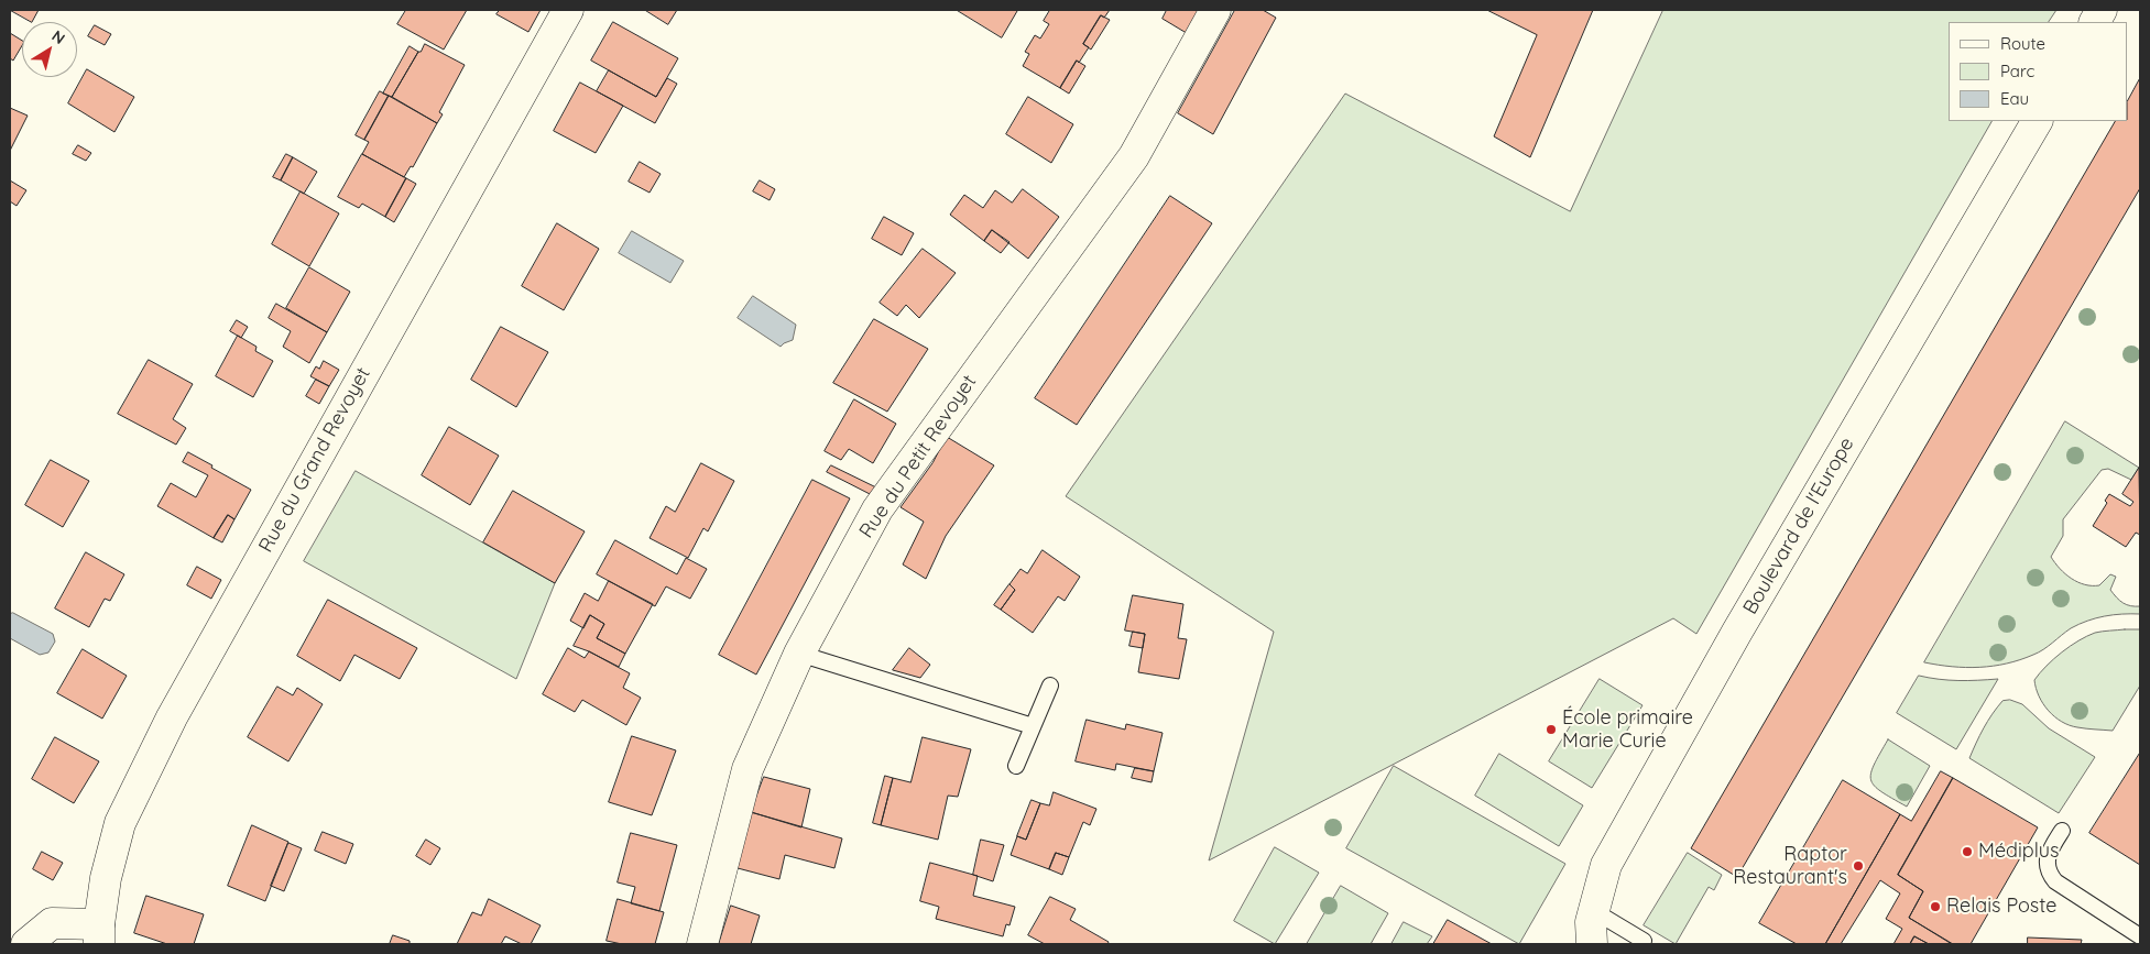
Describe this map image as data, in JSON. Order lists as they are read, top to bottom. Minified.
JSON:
{"streets":{"street":["Rue du Petit Revoyet","Rue du Grand Revoyet","Boulevard de l'Europe"]},"places":["École primaire Marie Curie","Médiplus","Raptor Restaurant's","Relais Poste"],"legend":["Route","Parc","Eau"],"north":"top right"}
